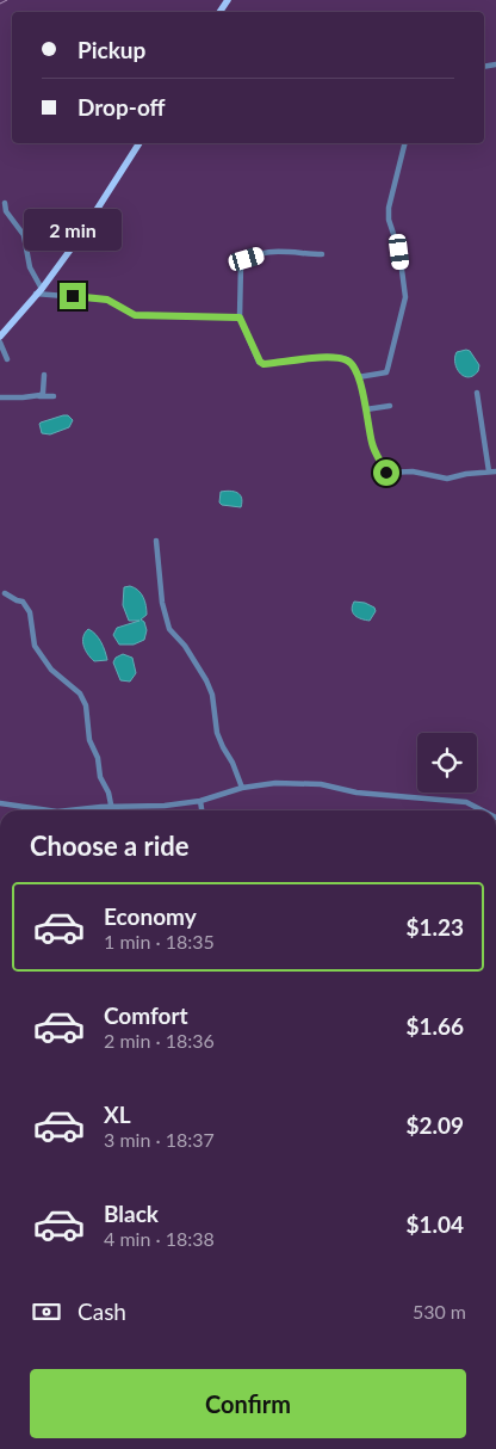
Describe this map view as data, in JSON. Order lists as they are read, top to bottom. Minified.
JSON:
{"page":{"banner":["Pickup","Drop-off"],"bubble":"2 min","heading":"Choose a ride","list":[{"name":"Economy","note":"1 min · 18:35","value":"$1.23"},{"name":"Comfort","note":"2 min · 18:36","value":"$1.66"},{"name":"XL","note":"3 min · 18:37","value":"$2.09"},{"name":"Black","note":"4 min · 18:38","value":"$1.04"}],"pay":["Cash","530 m"],"buttons":"Confirm"}}
